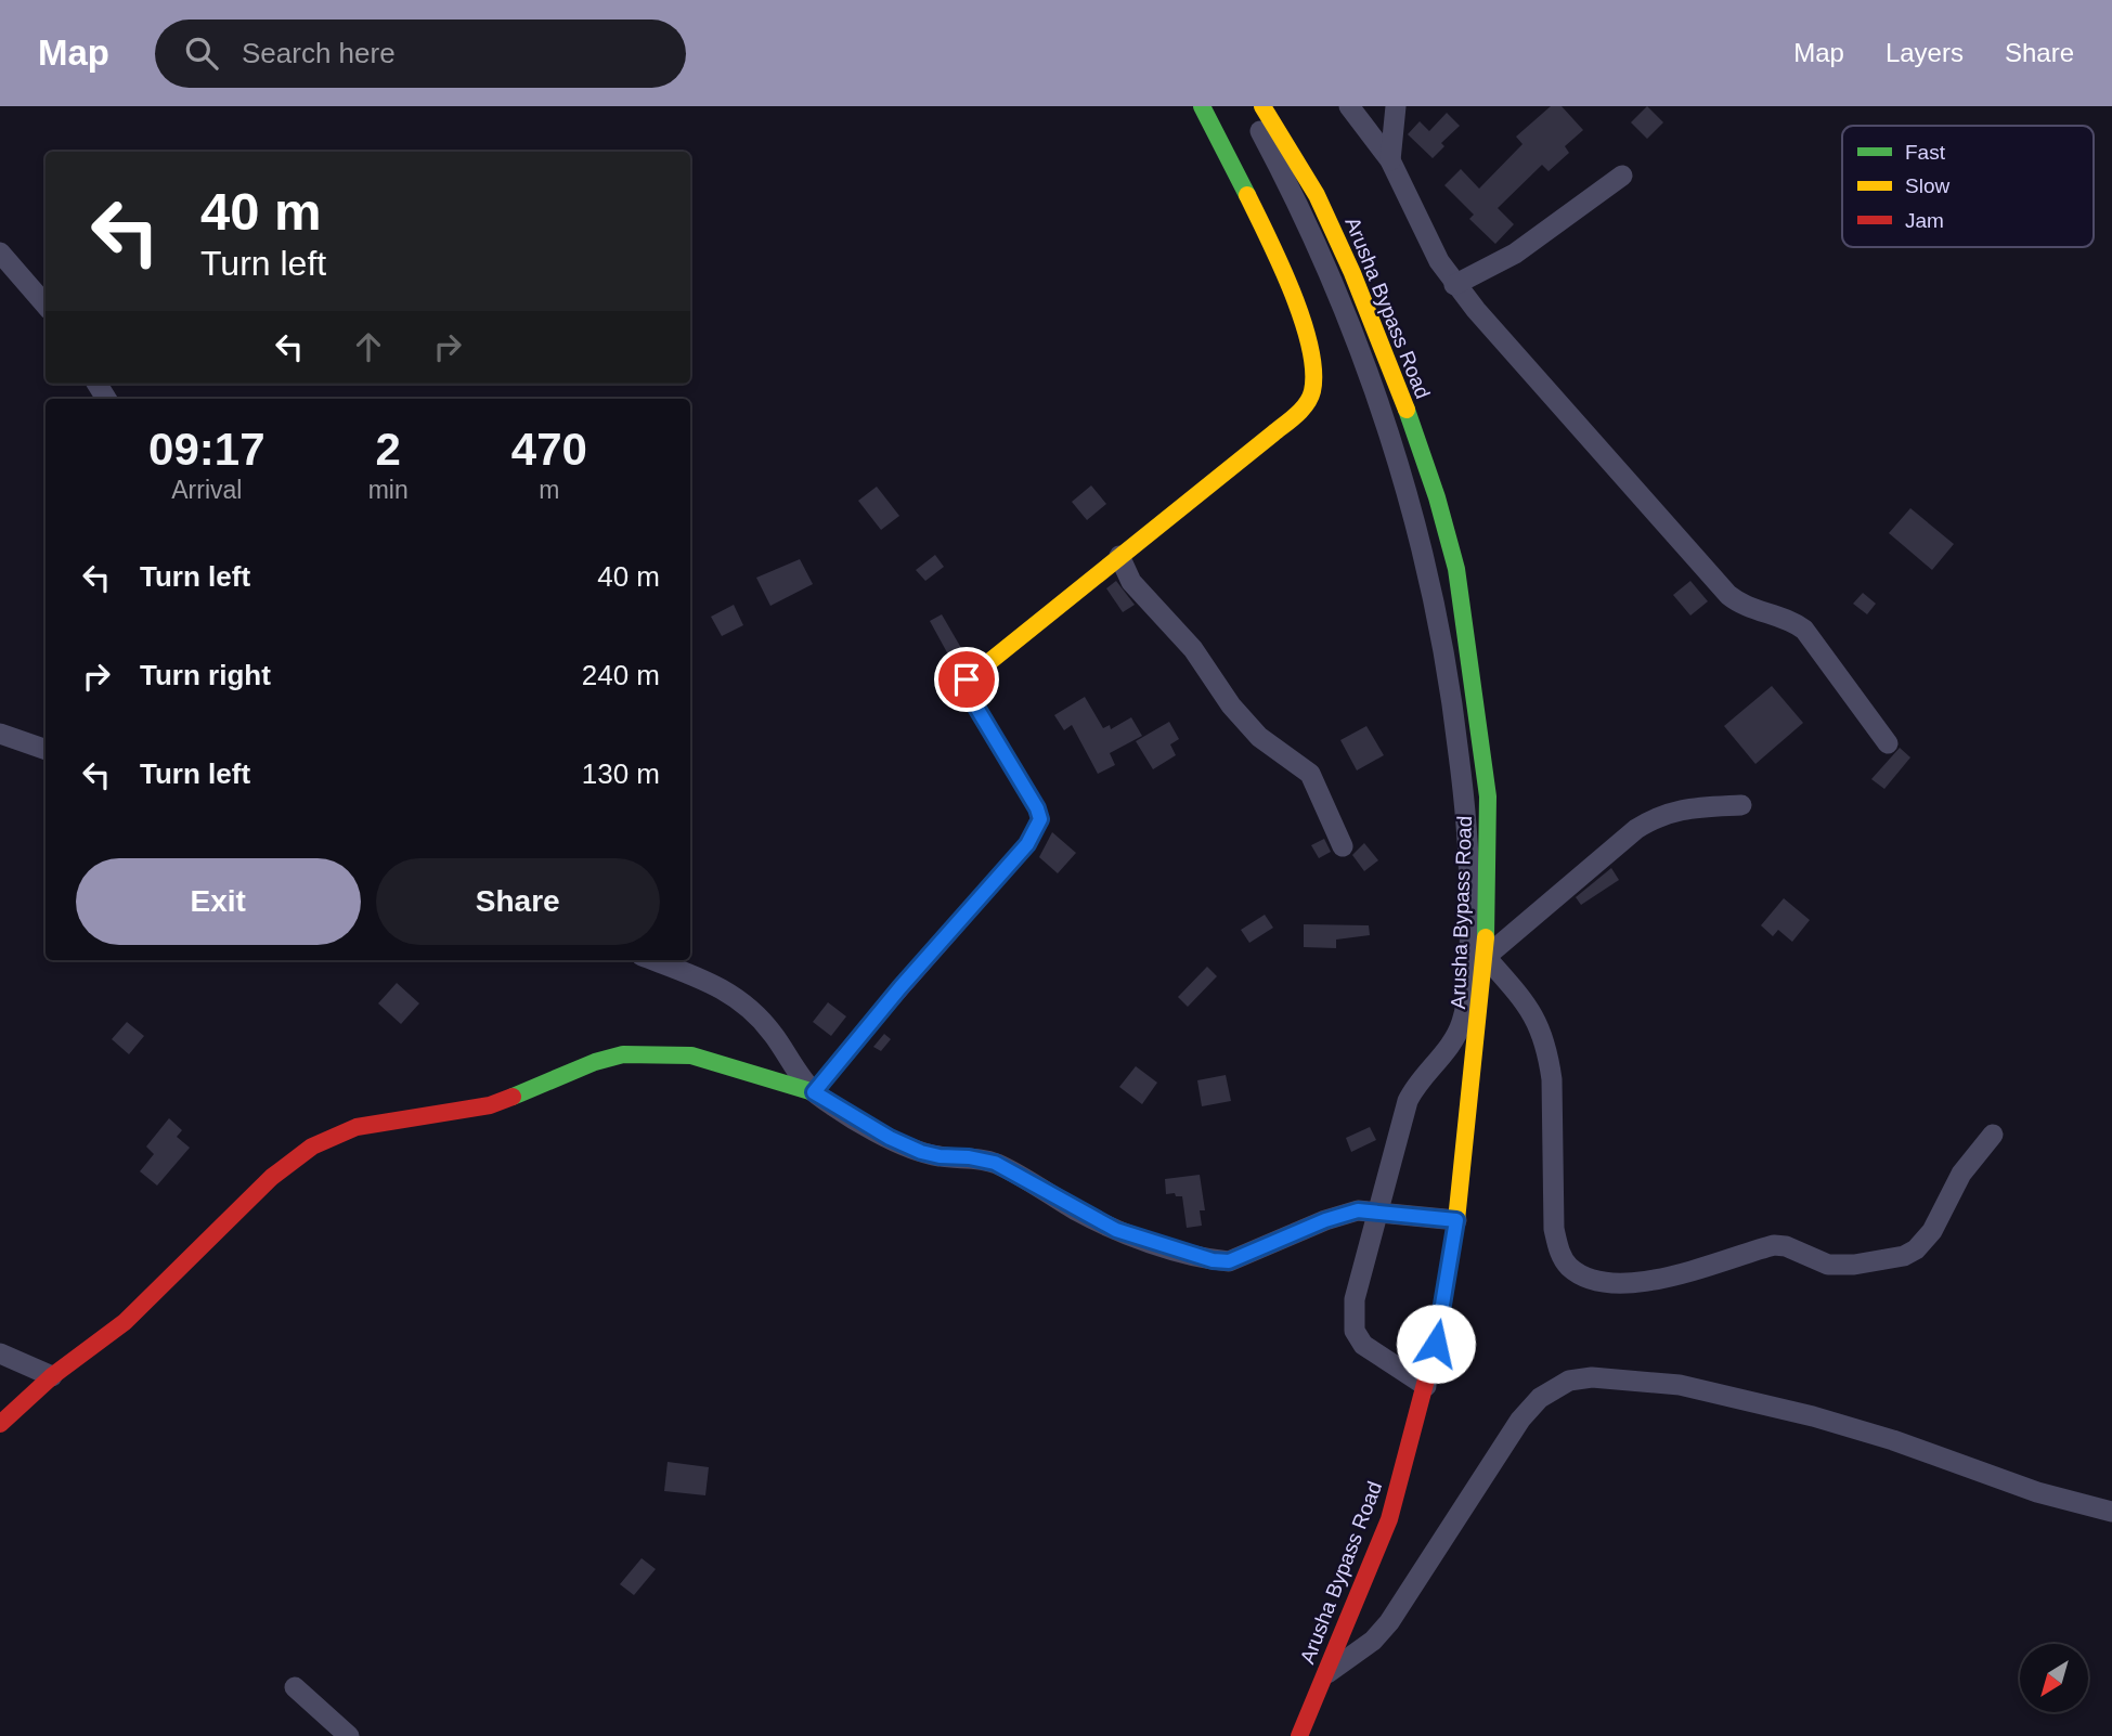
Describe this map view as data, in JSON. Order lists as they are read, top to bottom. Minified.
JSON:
{"streets":{"street":["Arusha Bypass Road"]},"legend":["Fast","Slow","Jam"],"north":"bottom left","page":{"header":"Map","search":"Search here","nav":["Map","Layers","Share"],"turn":["40 m","Turn left"],"eta":["09:17","Arrival","2","min","470","m"],"list":[{"name":"Turn left","value":"40 m"},{"name":"Turn right","value":"240 m"},{"name":"Turn left","value":"130 m"}],"buttons":["Exit","Share"]}}
